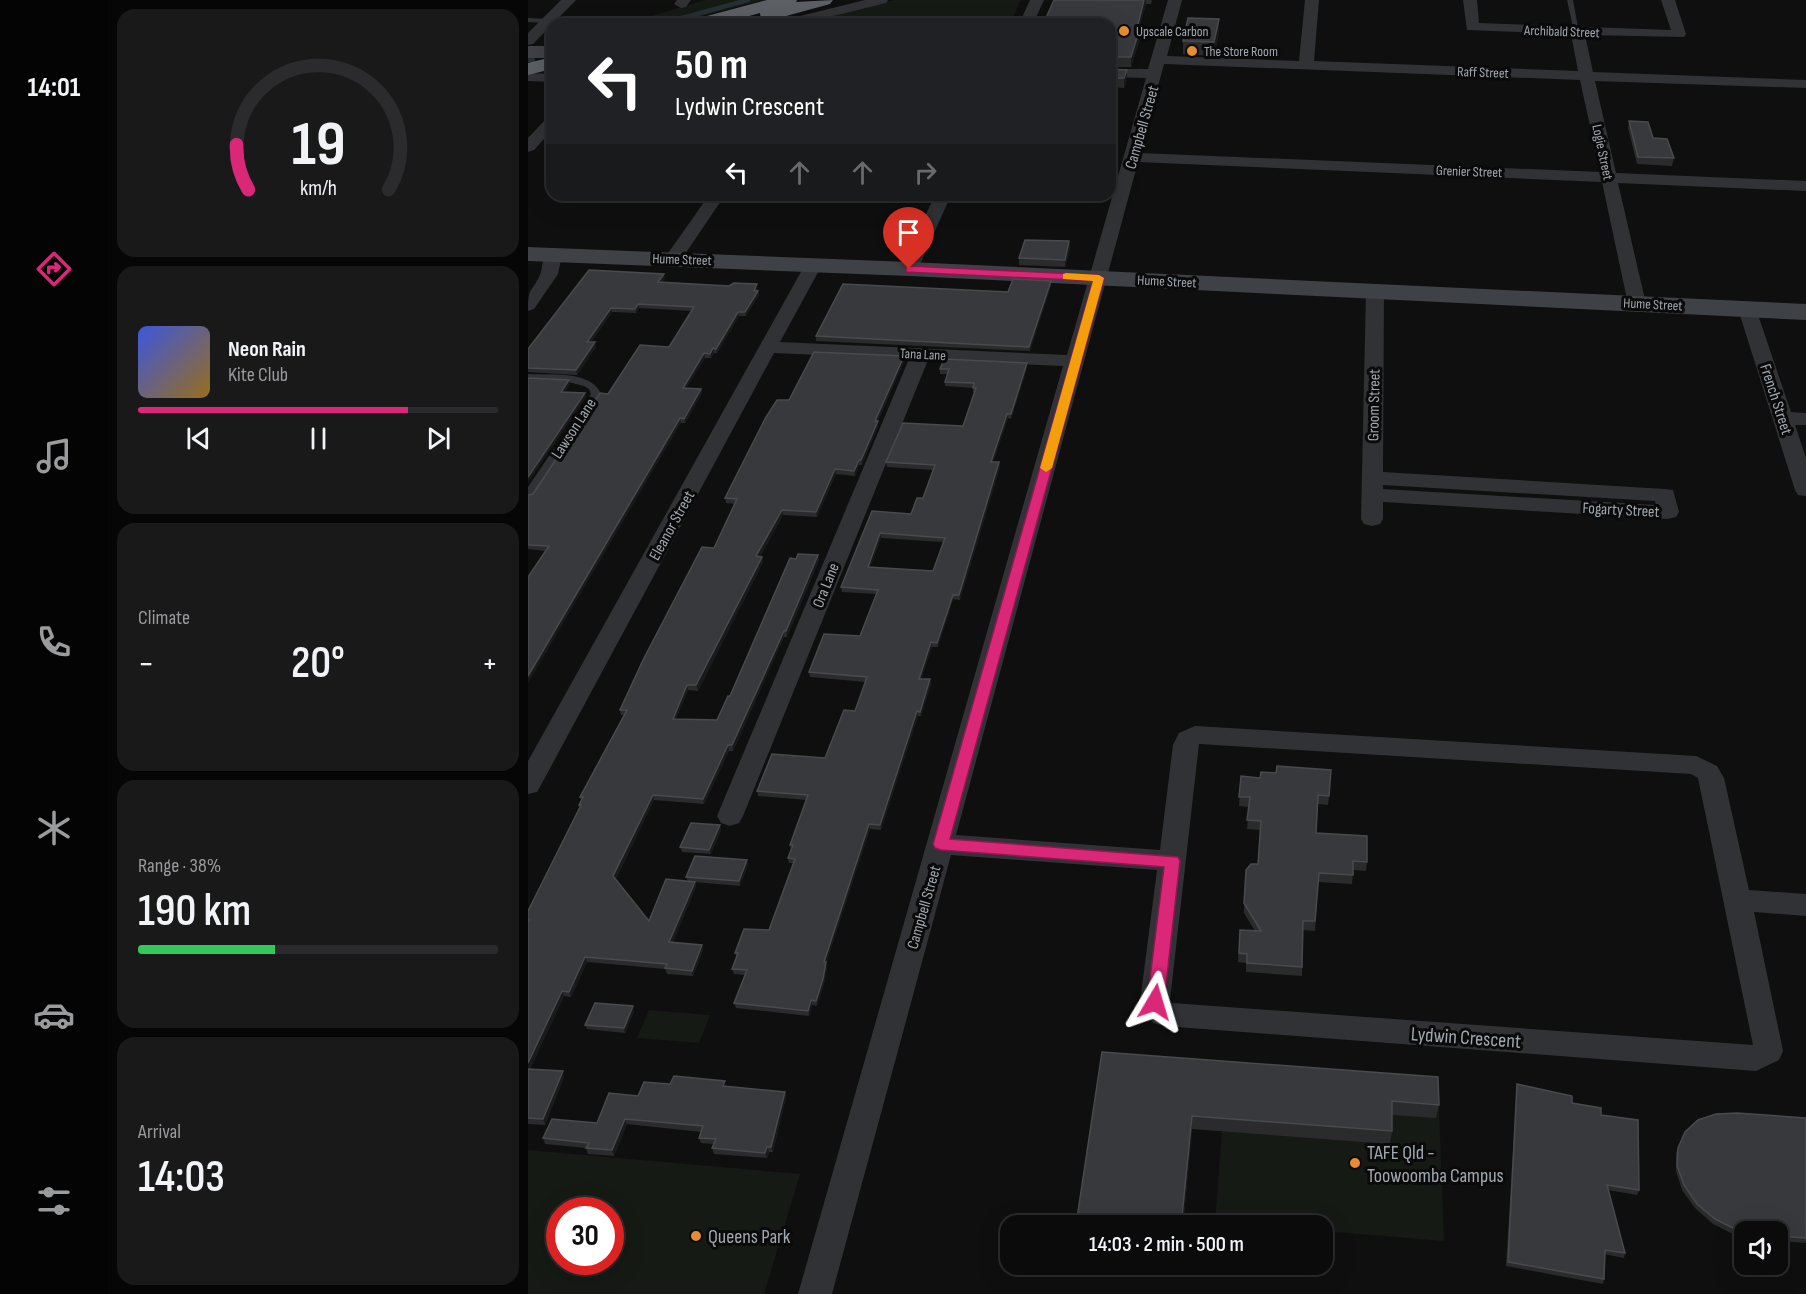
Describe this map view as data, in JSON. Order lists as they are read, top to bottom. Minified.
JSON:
{"streets":{"street":["Archibald Street","Raff Street","Campbell Street","Logie Street","Grenier Street","Hume Street","Tana Lane","French Street","Groom Street","Fogarty Street","Eleanor Street","Ora Lane","Lydwin Crescent"],"lane":["Lawson Lane"]},"crossings":[["Archibald Street","Logie Street"],["Raff Street","Campbell Street"],["Raff Street","Logie Street"],["Campbell Street","Grenier Street"],["Campbell Street","Hume Street"],["Campbell Street","Tana Lane"],["Logie Street","Grenier Street"],["Logie Street","Hume Street"],["Hume Street","French Street"],["Hume Street","Groom Street"],["Hume Street","Eleanor Street"],["Tana Lane","Eleanor Street"],["Tana Lane","Ora Lane"],["Groom Street","Fogarty Street"]],"places":["Upscale Carbon","The Store Room","TAFE Qld - Toowoomba Campus","Queens Park"],"page":{"tabs":"14:01","turn":["50 m","Lydwin Crescent"],"song":["Neon Rain","Kite Club"],"tile":["Climate",["Range · 38%","190 km"],["Arrival","14:03"]],"heat":["−","20°","+"],"limit":"30","trip":"14:03 · 2 min · 500 m","gauge":["19","km/h"]}}
